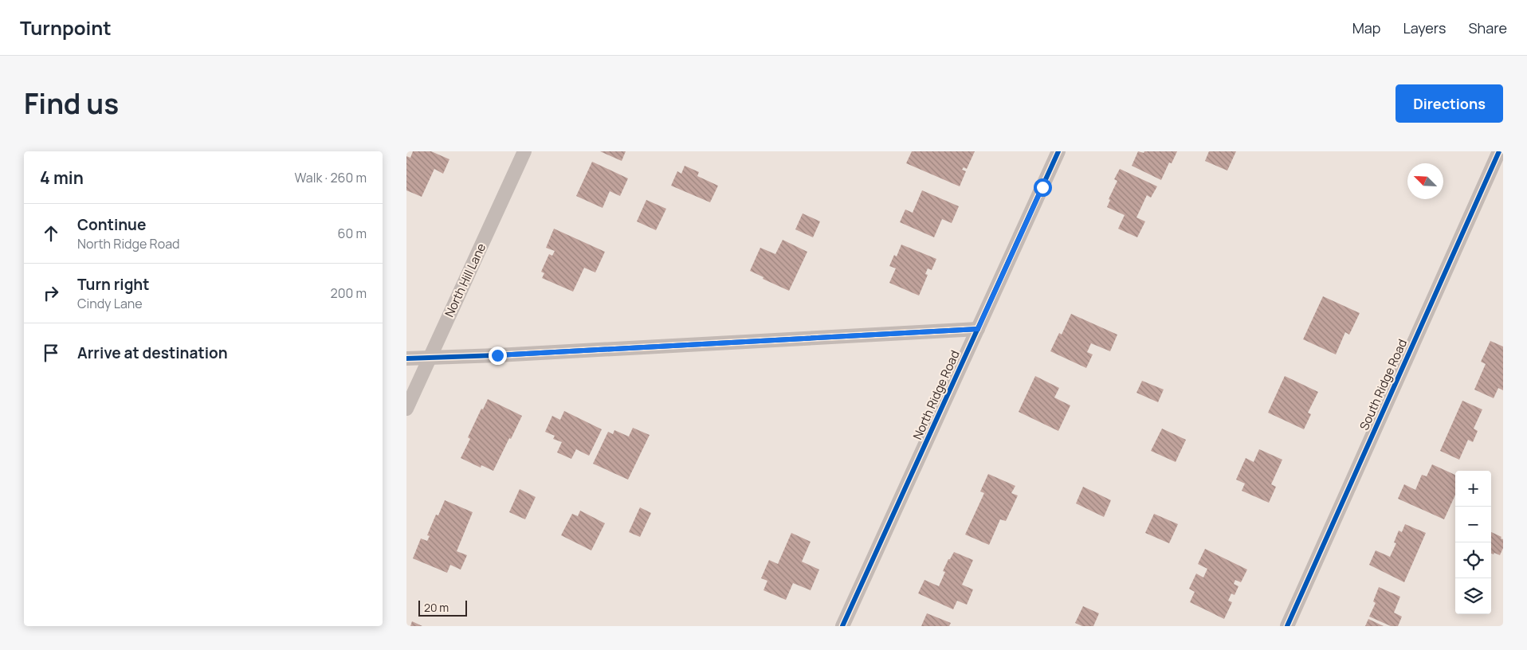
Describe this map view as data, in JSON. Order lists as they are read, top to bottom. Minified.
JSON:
{"streets":{"street":["North Hill Lane","South Ridge Road","North Ridge Road"]},"scale_bar":"20 m","north":"top left","page":{"header":"Turnpoint","nav":["Map","Layers","Share"],"title":"Find us","buttons":"Directions","heading":["4 min","Walk · 260 m"],"list":[["Continue","North Ridge Road","60 m"],["Turn right","Cindy Lane","200 m"],"Arrive at destination"],"map_buttons":["+","−"],"scale":"20 m"}}
